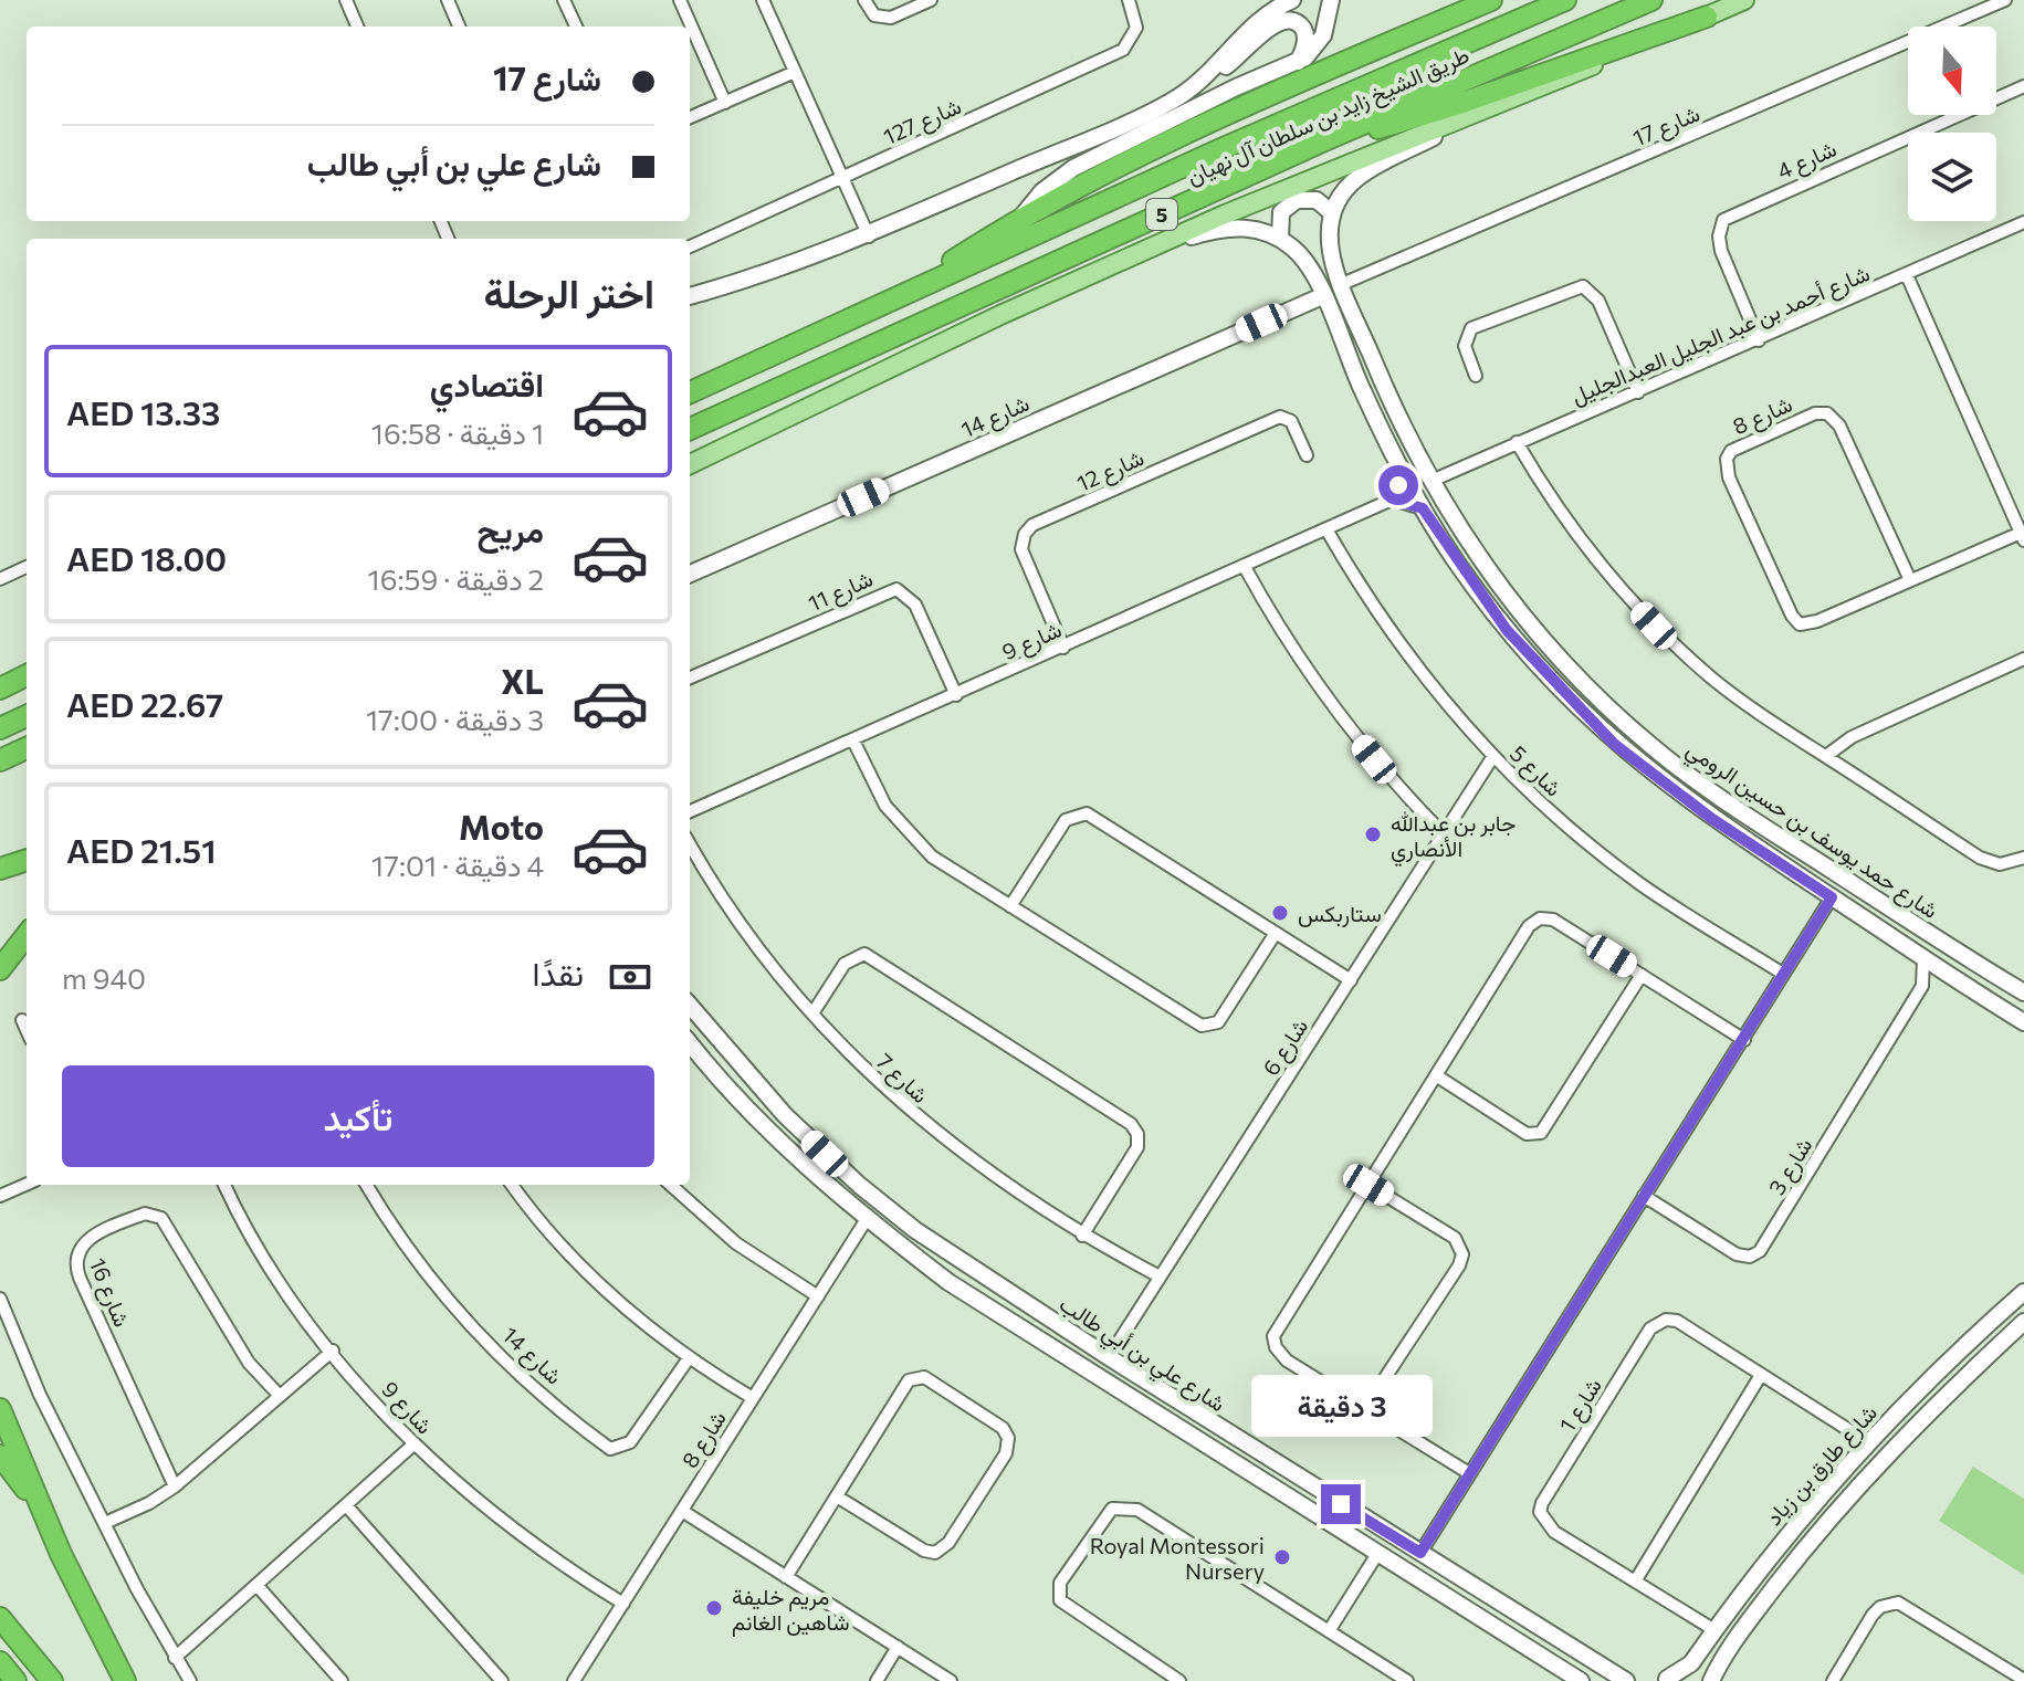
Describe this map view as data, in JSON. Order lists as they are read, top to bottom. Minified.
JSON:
{"streets":{"highway":["طريق الشيخ زايد بن سلطان آل نهيان","5"],"street":["شارع 127","شارع 17","شارع 4","شارع أحمد بن عبد الجليل العبدالجليل","شارع 8","شارع 14","شارع 12","شارع 11","شارع 9","شارع 5","شارع حمد يوسف بن حسين الرومي","شارع 6","شارع 7","شارع 3","شارع 16","شارع علي بن أبي طالب","شارع 1","شارع طارق بن زياد"]},"crossings":[["طريق الشيخ زايد بن سلطان آل نهيان","5"],["شارع 17","شارع حمد يوسف بن حسين الرومي"],["شارع 4","شارع أحمد بن عبد الجليل العبدالجليل"],["شارع أحمد بن عبد الجليل العبدالجليل","شارع حمد يوسف بن حسين الرومي"],["شارع 8","شارع 9"],["شارع 8","شارع علي بن أبي طالب"],["شارع 14","شارع حمد يوسف بن حسين الرومي"],["شارع 12","شارع 9"],["شارع 11","شارع 9"],["شارع 9","شارع 5"],["شارع 5","شارع 6"],["شارع حمد يوسف بن حسين الرومي","شارع 3"],["شارع 6","شارع 7"],["شارع 6","شارع علي بن أبي طالب"],["شارع 1","شارع طارق بن زياد"]],"places":["جابر بن عبدالله الأنصاري","ستاربكس","Royal Montessori Nursery","مريم خليفة شاهين الغانم"],"north":"bottom","page":{"banner":["شارع 17","شارع علي بن أبي طالب"],"heading":"اختر الرحلة","list":[{"name":"اقتصادي","note":"1 دقيقة · 16:58","value":"AED 13.33"},{"name":"مريح","note":"2 دقيقة · 16:59","value":"AED 18.00"},{"name":"XL","note":"3 دقيقة · 17:00","value":"AED 22.67"},{"name":"Moto","note":"4 دقيقة · 17:01","value":"AED 21.51"}],"pay":["نقدًا","940 m"],"buttons":"تأكيد","bubble":"3 دقيقة"}}
